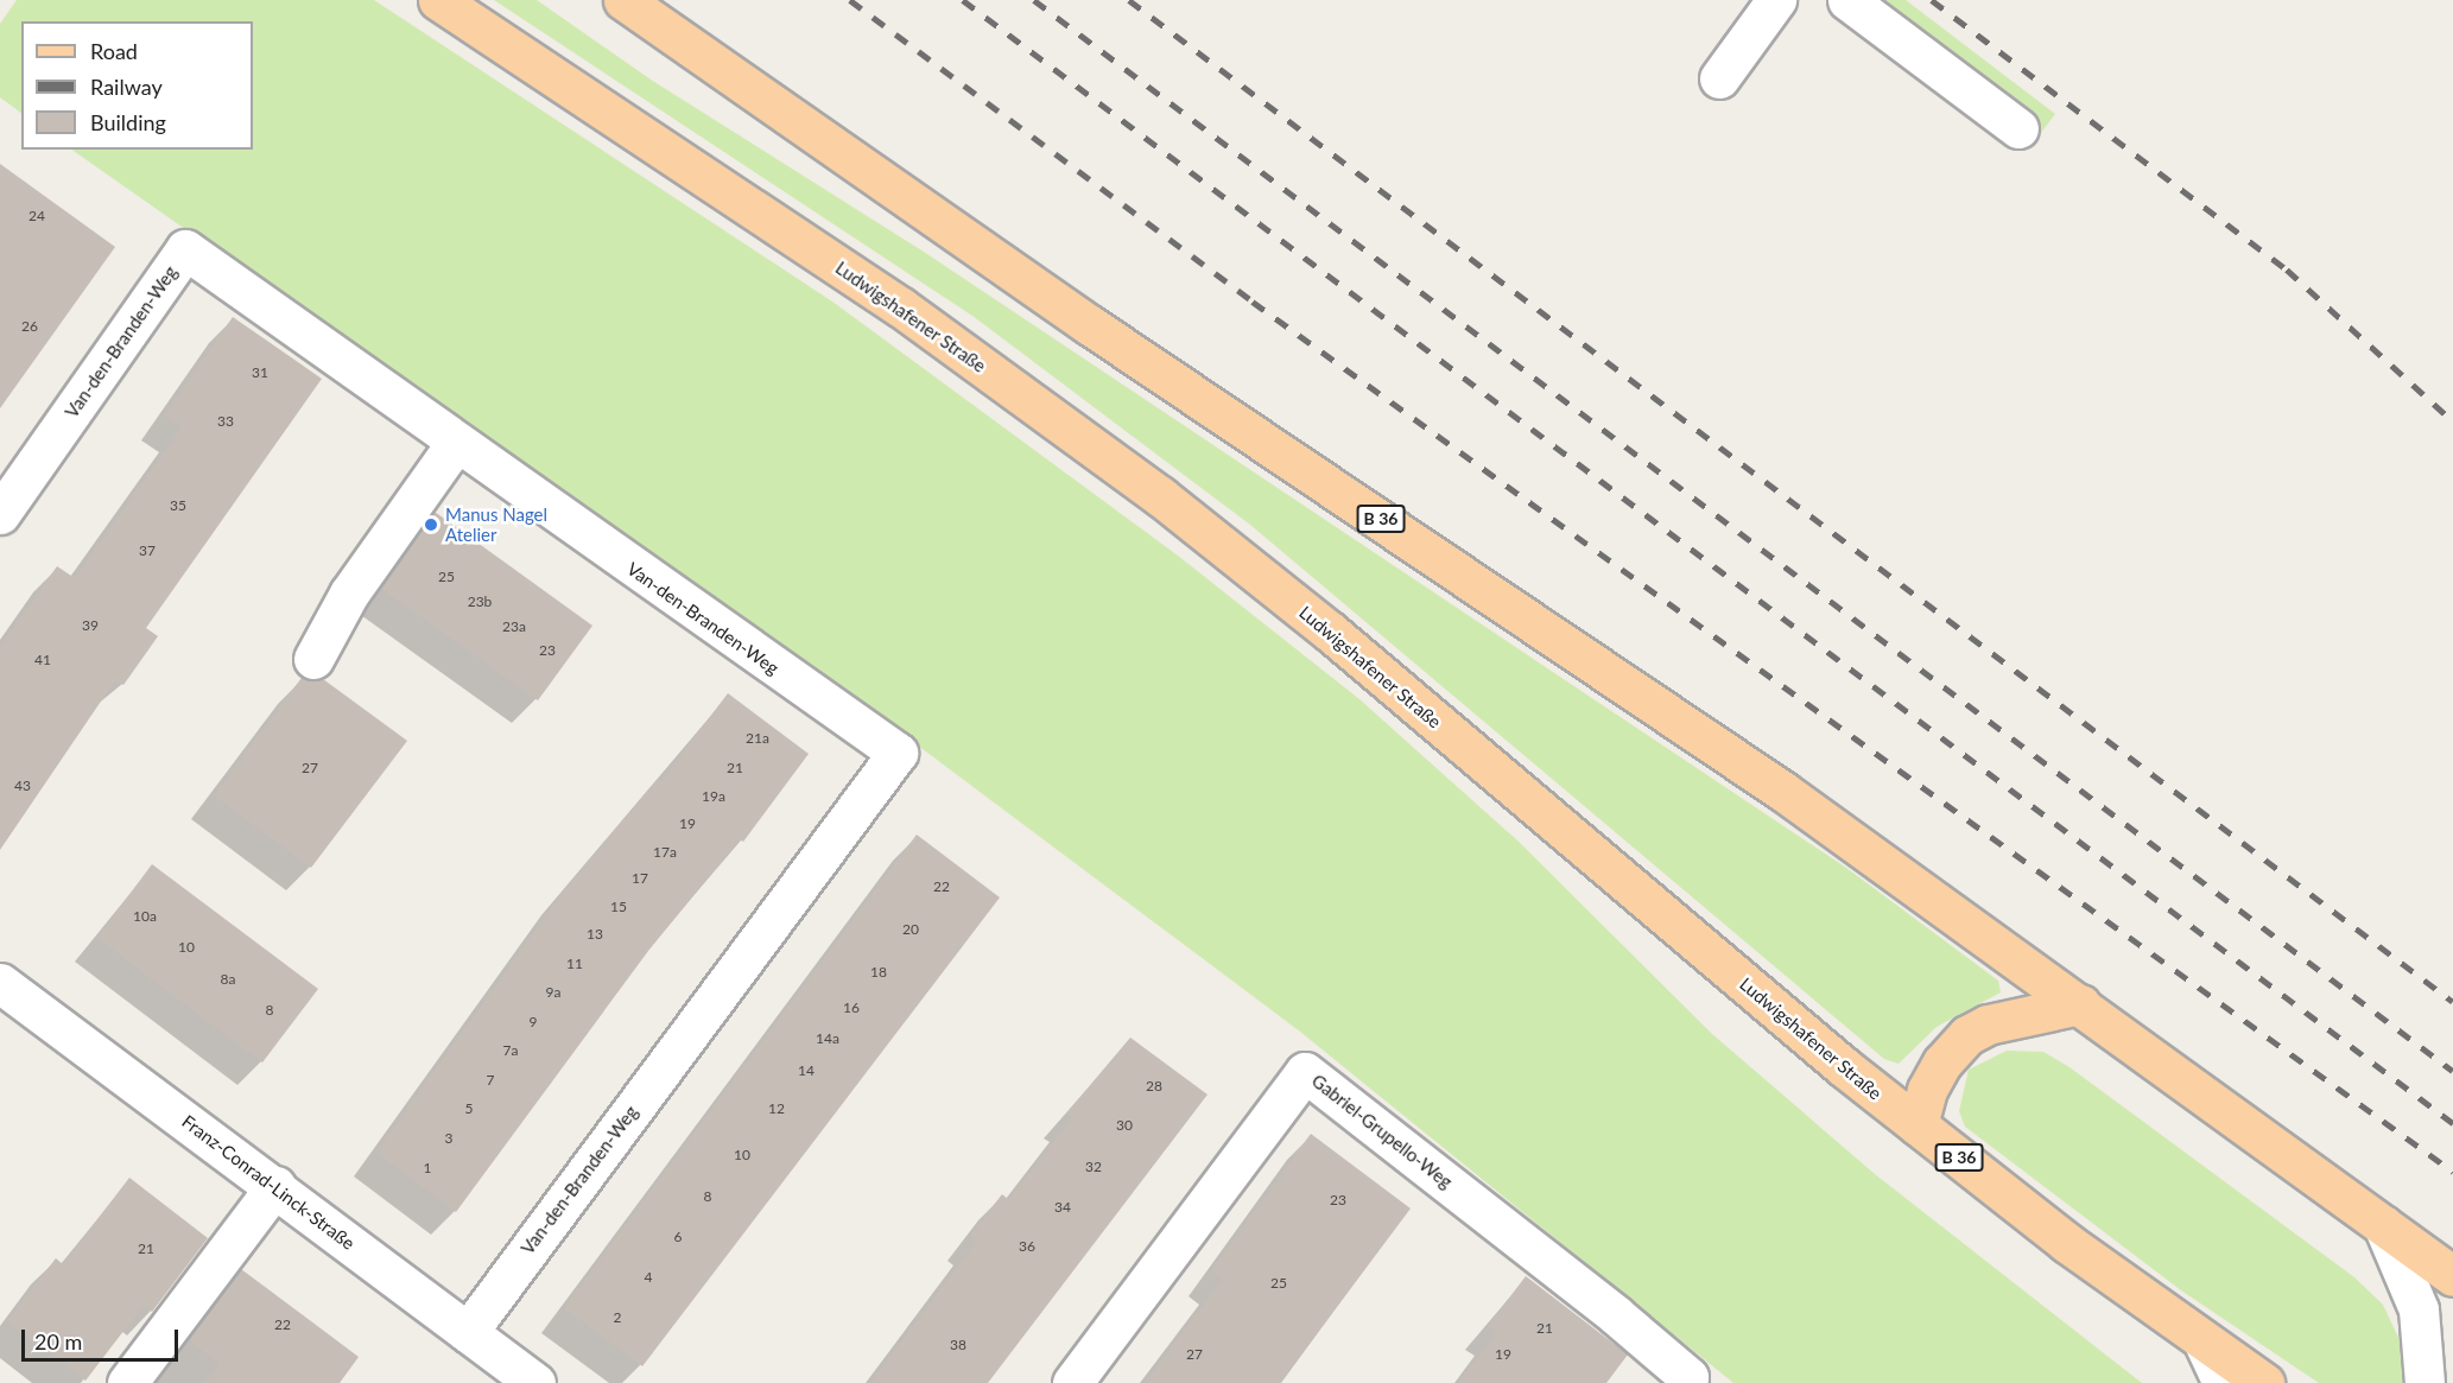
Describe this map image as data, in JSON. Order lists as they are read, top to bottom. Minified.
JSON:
{"streets":{"main road":["Ludwigshafener Straße","B 36"],"street":["Van-den-Branden-Weg","Gabriel-Grupello-Weg","Franz-Conrad-Linck-Straße"]},"crossings":[["Van-den-Branden-Weg","Franz-Conrad-Linck-Straße"]],"places":["Manus Nagel Atelier"],"house_numbers":["24","26","31","33","35","37","25","23b","39","23a","23","41","21a","27","21","43","19a","19","17a","17","22","15","10a","20","13","10","11","18","8a","9a","16","8","9","14a","7a","14","7","28","5","12","30","3","10","32","1","8","23","34","6","36","21","4","25","2","22","21","38","27","19"],"legend":["Road","Railway","Building"],"scale_bar":"20 m"}
